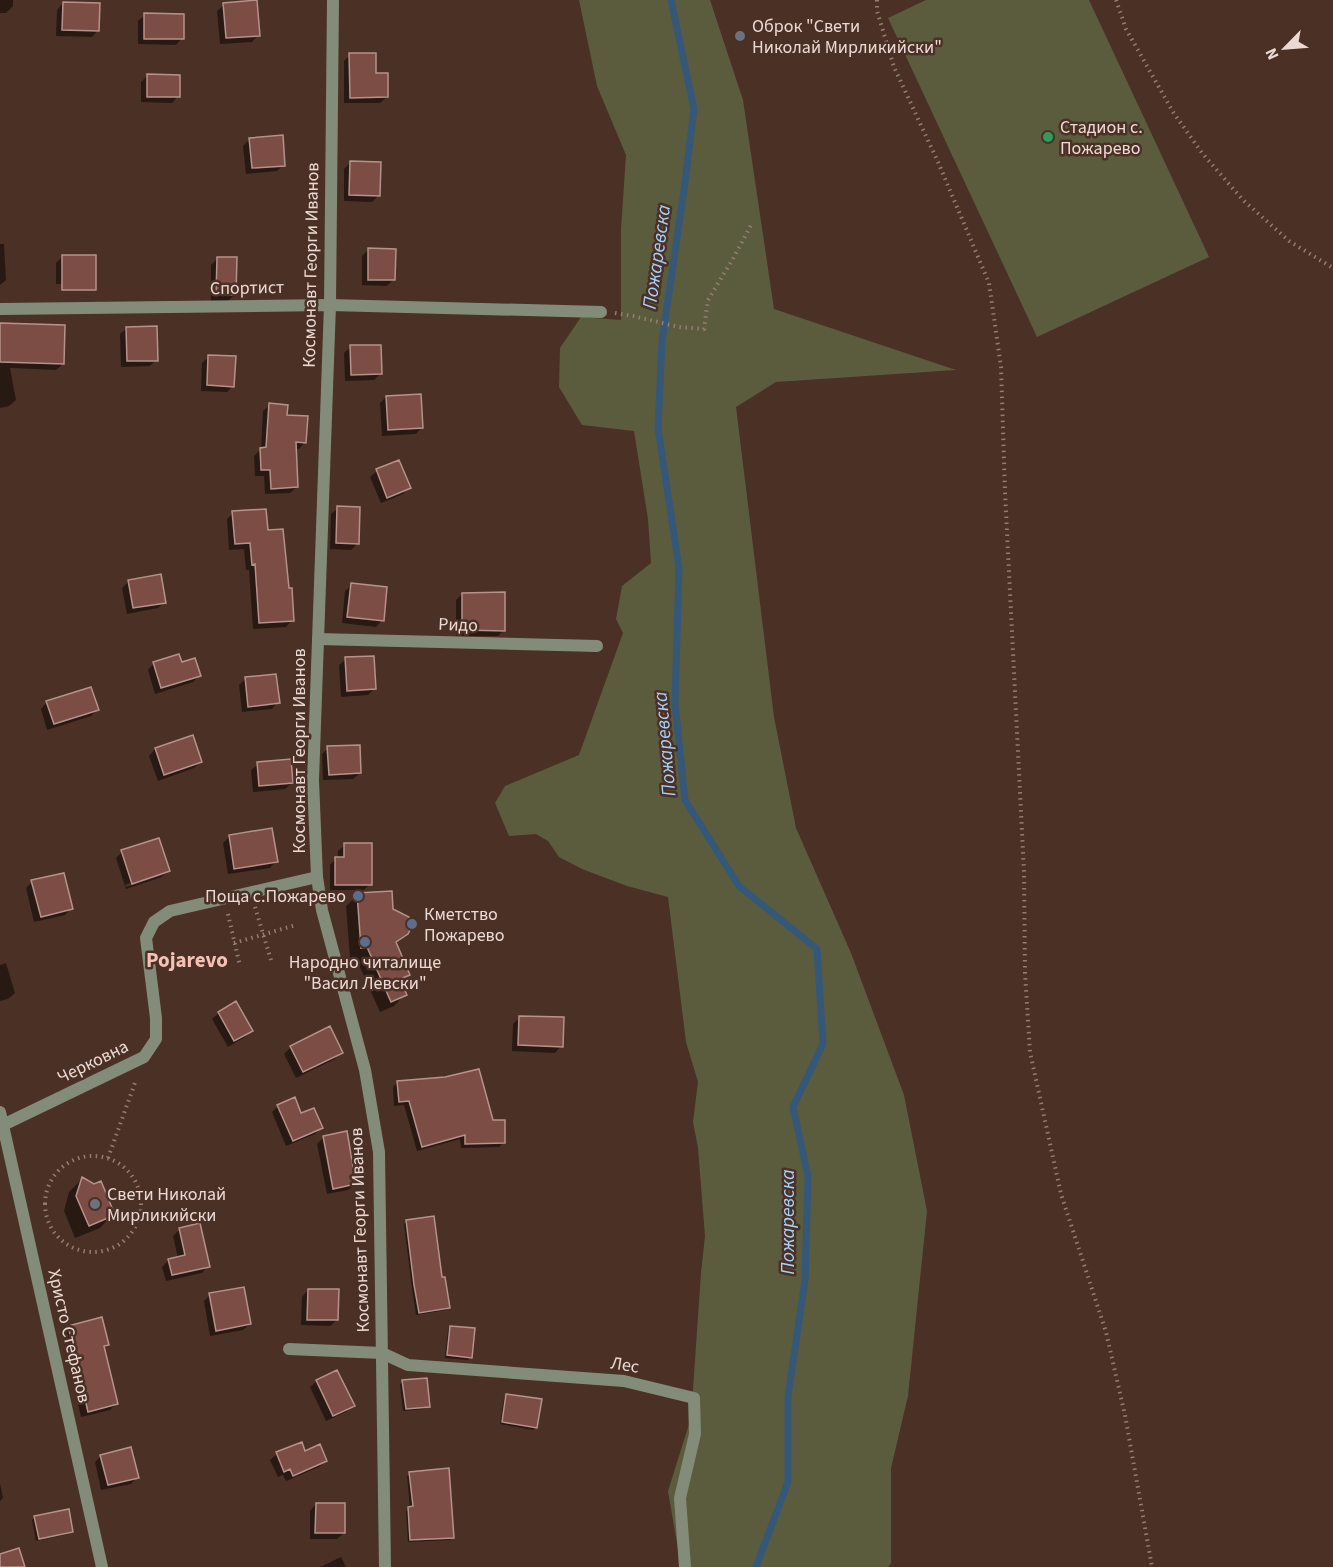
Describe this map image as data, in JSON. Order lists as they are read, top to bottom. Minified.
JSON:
{"streets":{"street":["Космонавт Георги Иванов","Спортист","Ридо","Черковна","Христо Стефанов","Лес"]},"crossings":[["Космонавт Георги Иванов","Спортист"],["Космонавт Георги Иванов","Ридо"],["Космонавт Георги Иванов","Черковна"],["Космонавт Георги Иванов","Лес"],["Черковна","Христо Стефанов"]],"districts":["Pojarevo"],"water":["Пожаревска"],"places":["Оброк \"Свети Николай Мирликийски\"","Стадион с. Пожарево","Поща с.Пожарево","Кметство Пожарево","Народно читалище \"Васил Левски\"","Свети Николай Мирликийски"],"north":"bottom left"}
